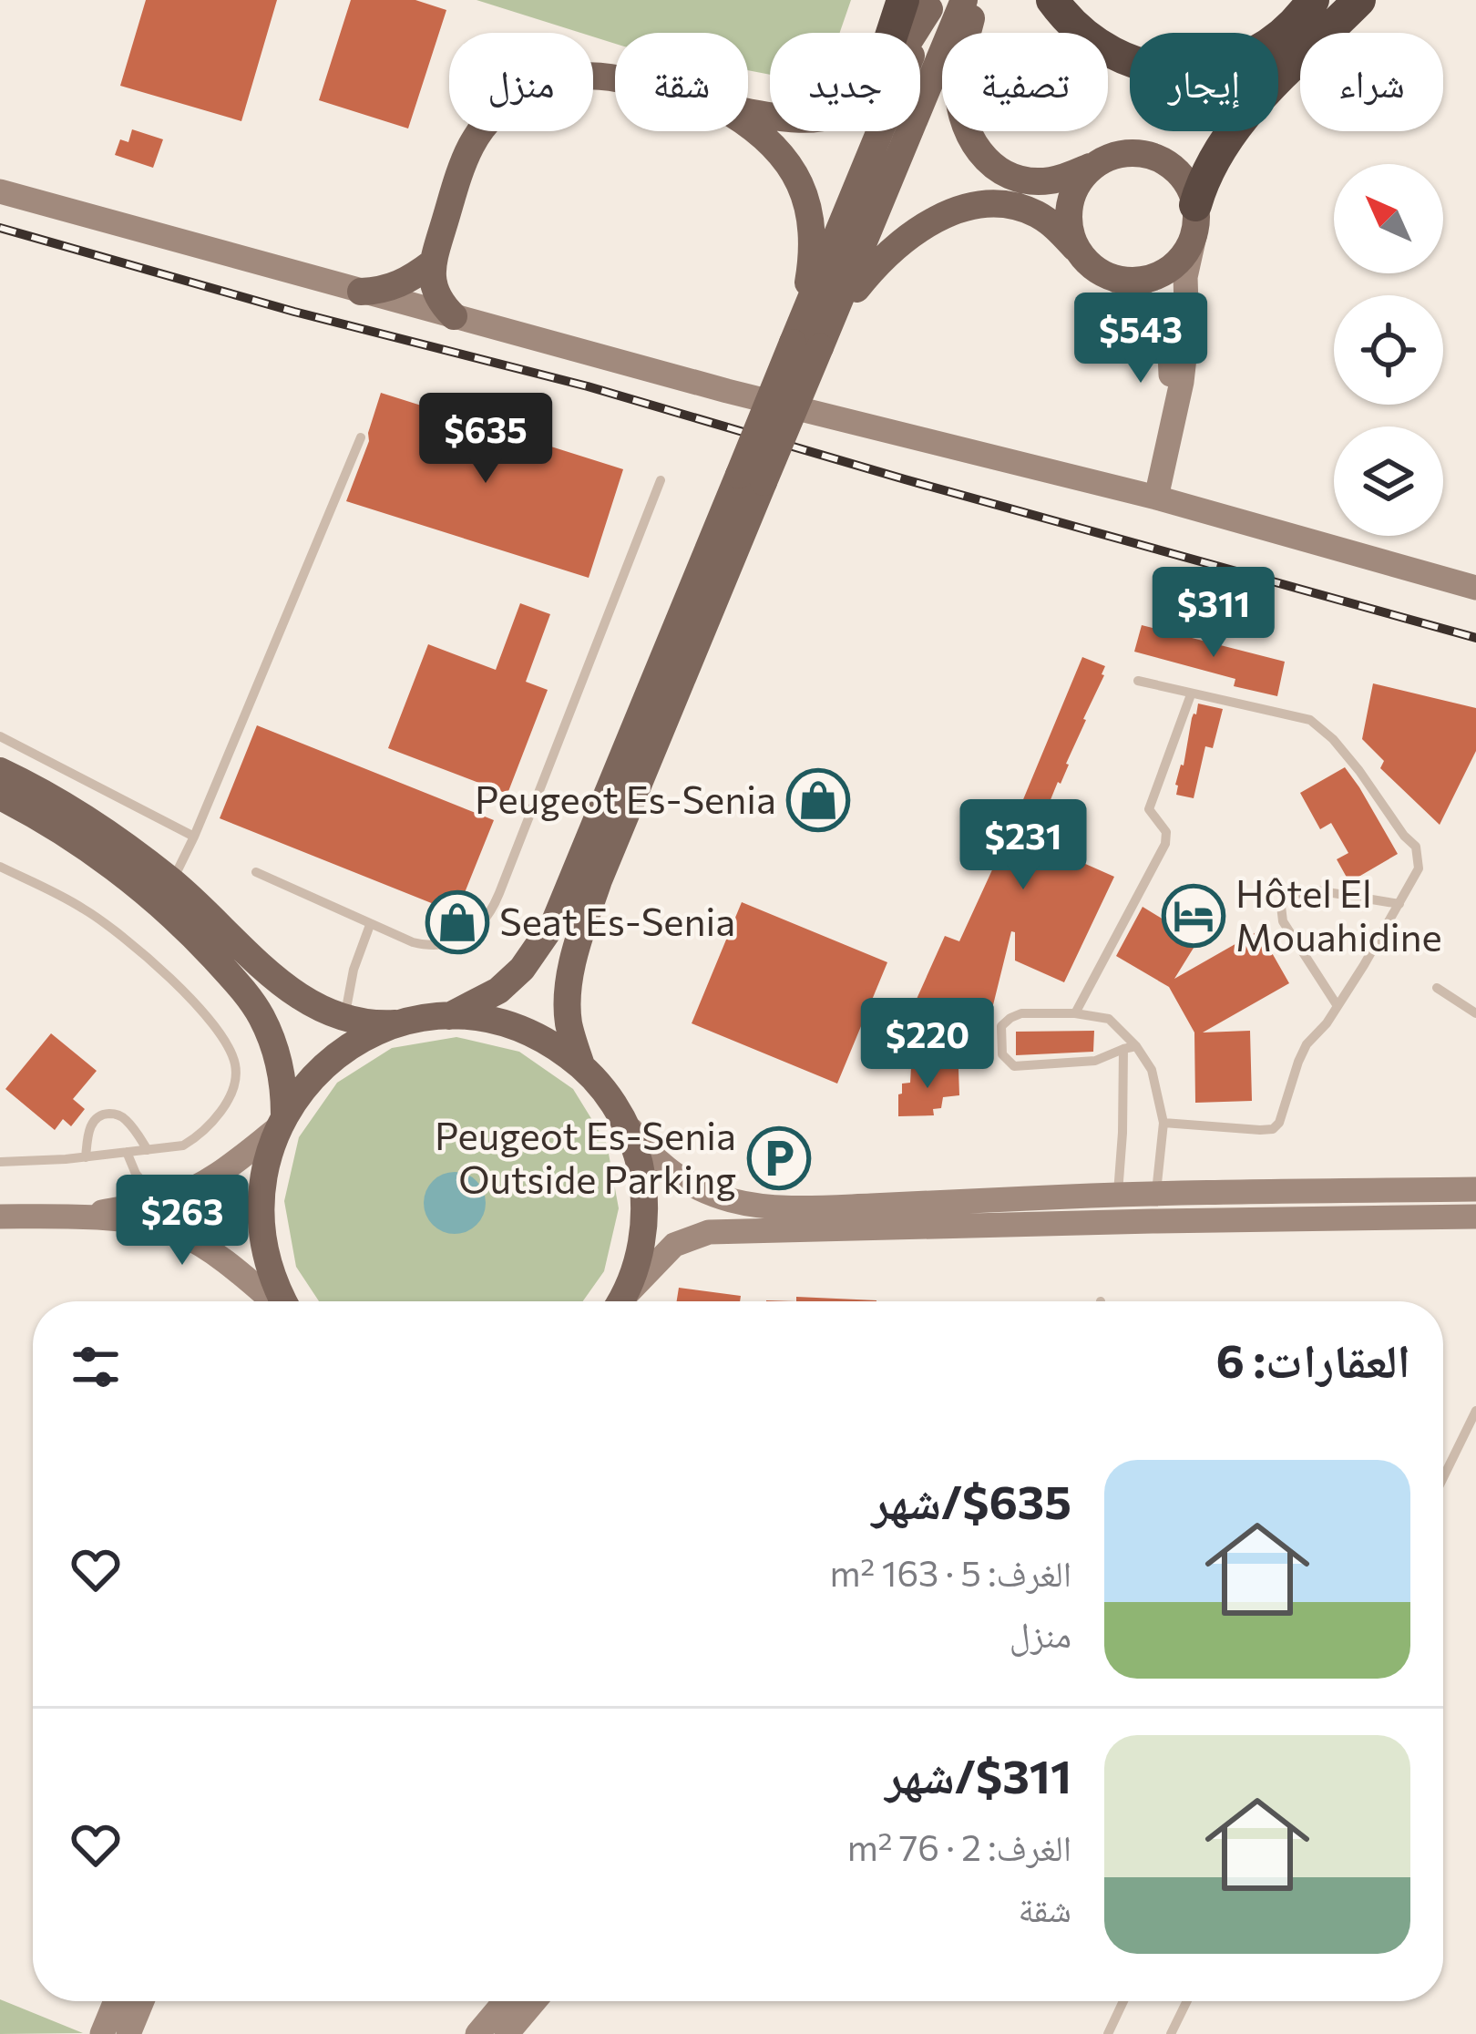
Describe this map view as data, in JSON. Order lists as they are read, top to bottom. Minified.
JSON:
{"places":{"shop":["Peugeot Es-Senia","Seat Es-Senia"],"hotel":["Hôtel El Mouahidine"],"parking":["Peugeot Es-Senia Outside Parking"]},"north":"top left","page":{"chip":["شراء","إيجار","تصفية","جديد","شقة","منزل"],"price":["$543","$635","$311","$231","$220","$263"],"heading":"العقارات: 6","list":[{"name":"$635/شهر","note":"الغرف: 5 · 163 m² · منزل"},{"name":"$311/شهر","note":"الغرف: 2 · 76 m² · شقة"}]}}
